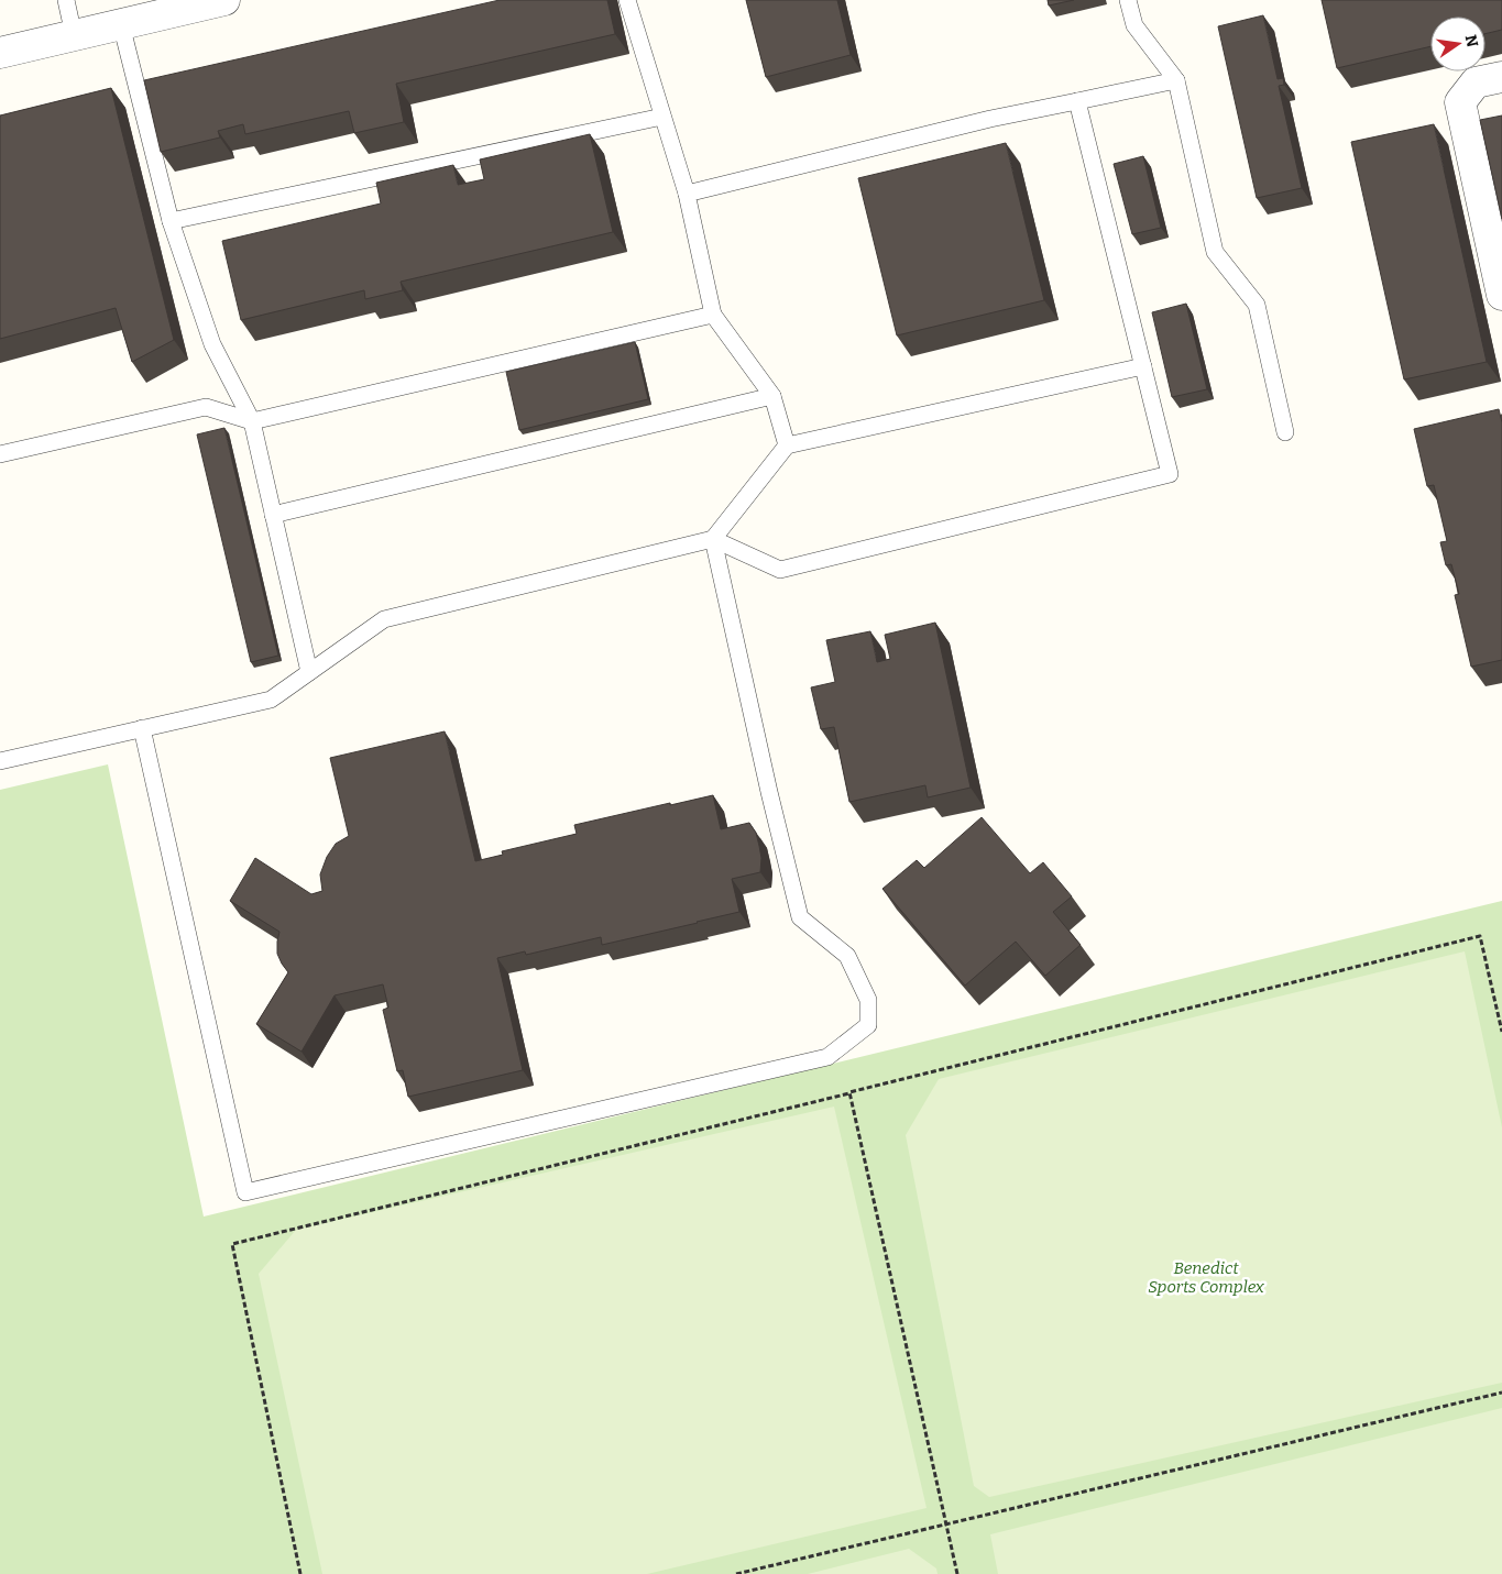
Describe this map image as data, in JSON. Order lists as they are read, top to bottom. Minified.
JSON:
{"parks":["Benedict Sports Complex"],"north":"right"}
